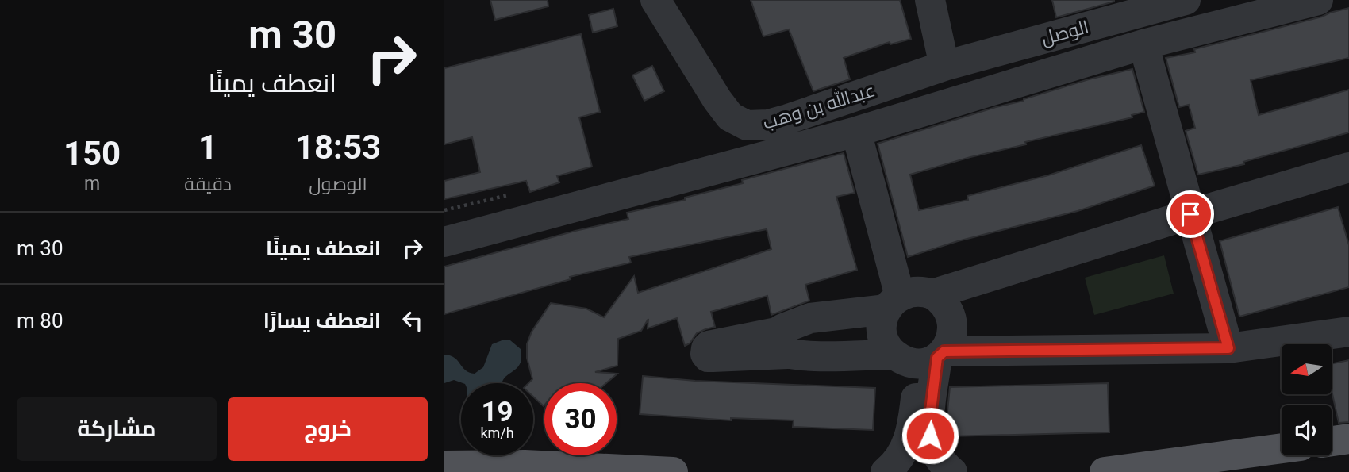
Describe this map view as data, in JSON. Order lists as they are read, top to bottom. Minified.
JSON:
{"streets":{"street":["الوصل","عبدالله بن وهب"]},"crossings":[["الوصل","عبدالله بن وهب"]],"north":"left","page":{"turn":["30 m","انعطف يمينًا"],"eta":["18:53","الوصول","1","دقيقة","150","m"],"list":[{"name":"انعطف يمينًا","value":"30 m"},{"name":"انعطف يسارًا","value":"80 m"}],"speed":"19 km/h","limit":"30","buttons":["خروج","مشاركة"]}}
